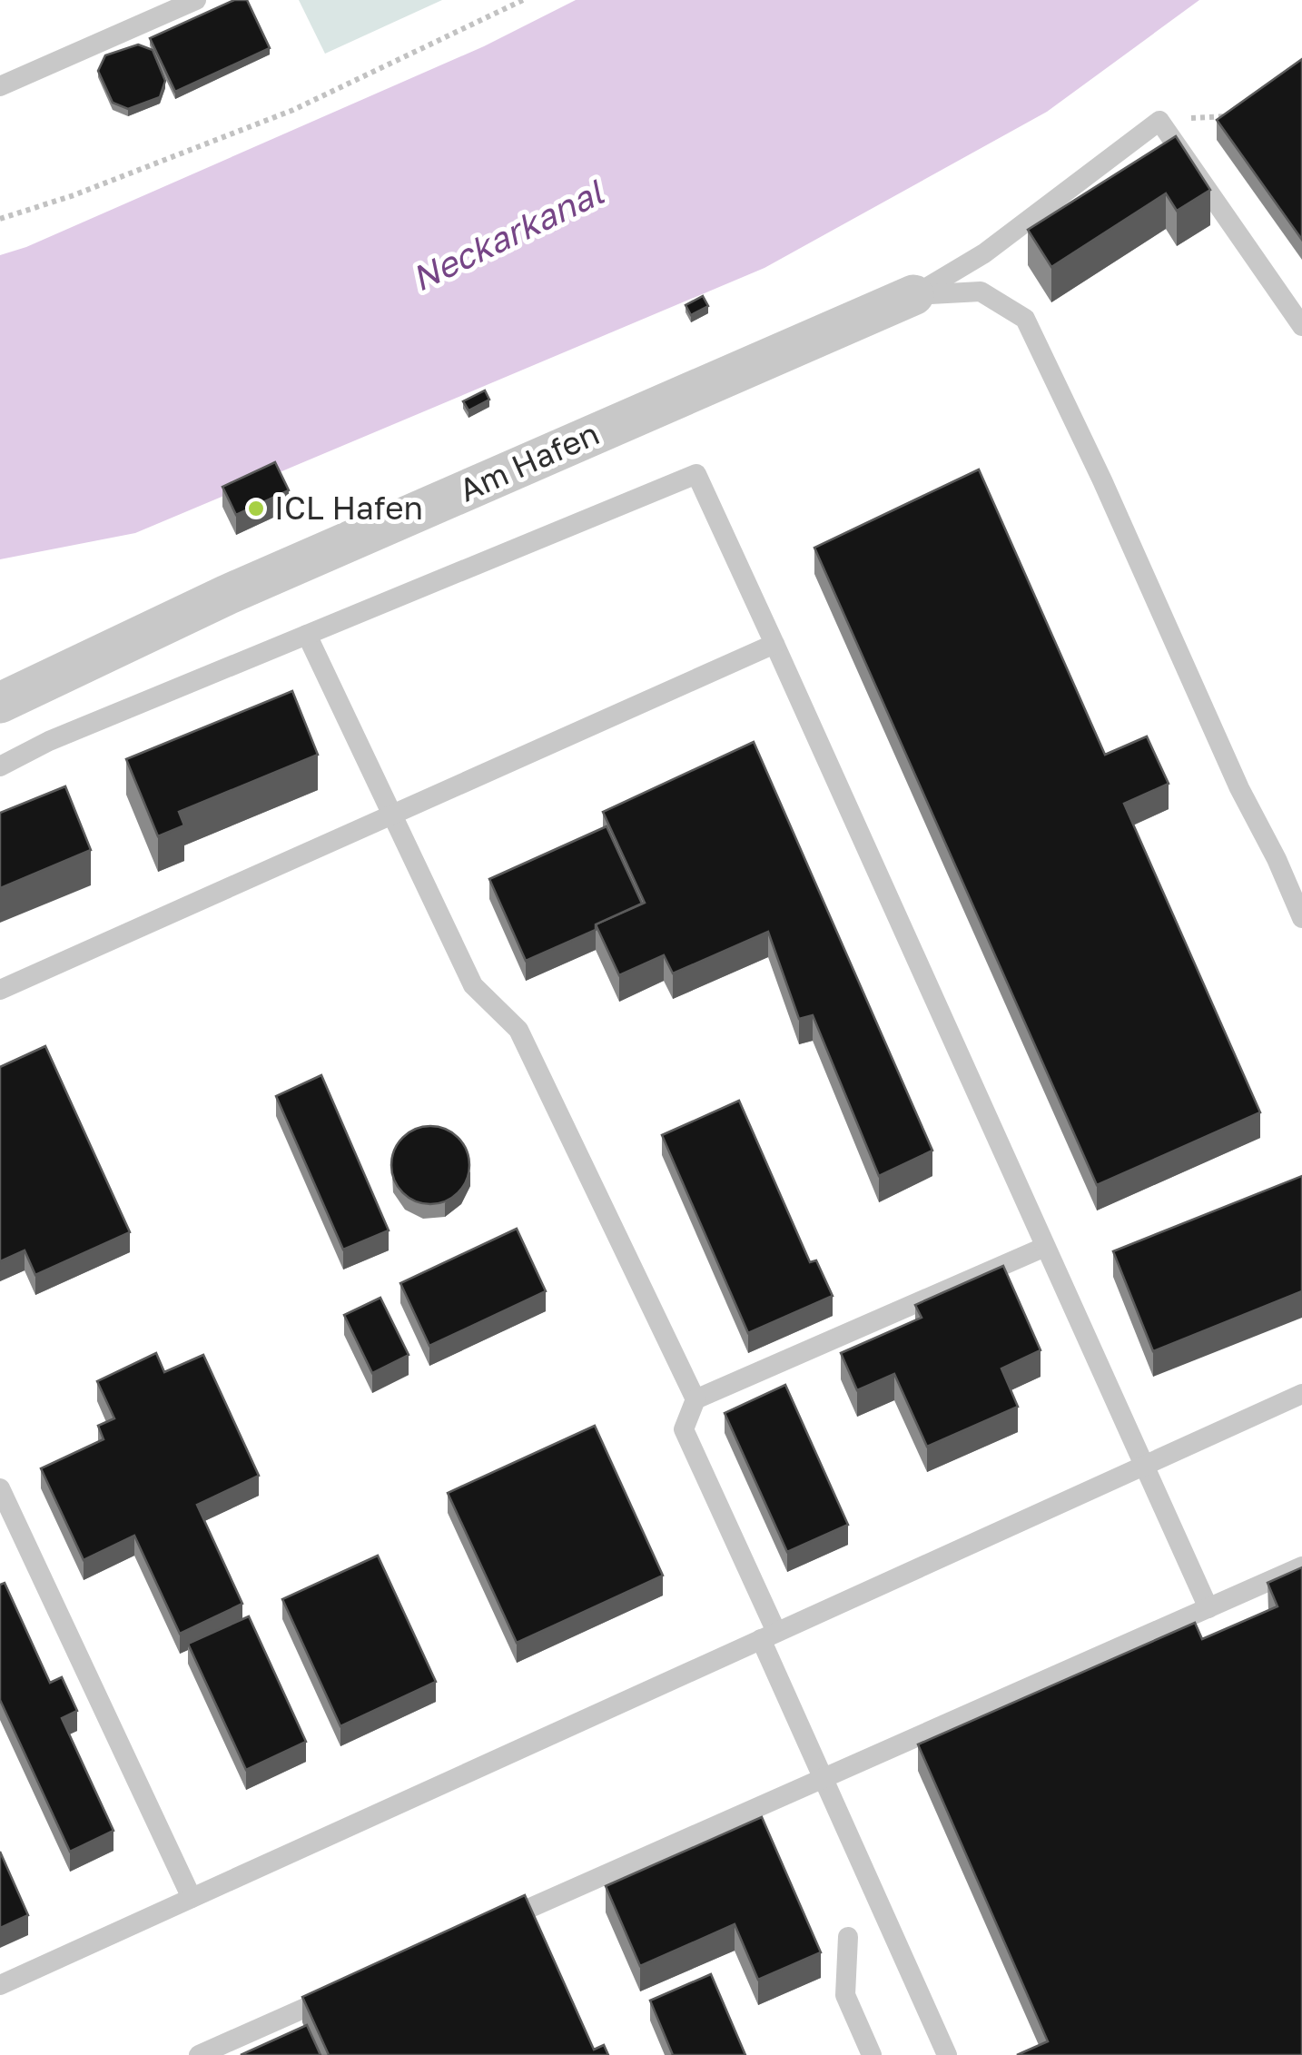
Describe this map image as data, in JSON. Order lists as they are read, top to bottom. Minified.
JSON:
{"streets":{"street":["Am Hafen"]},"water":["Neckarkanal"],"places":["ICL Hafen"]}
